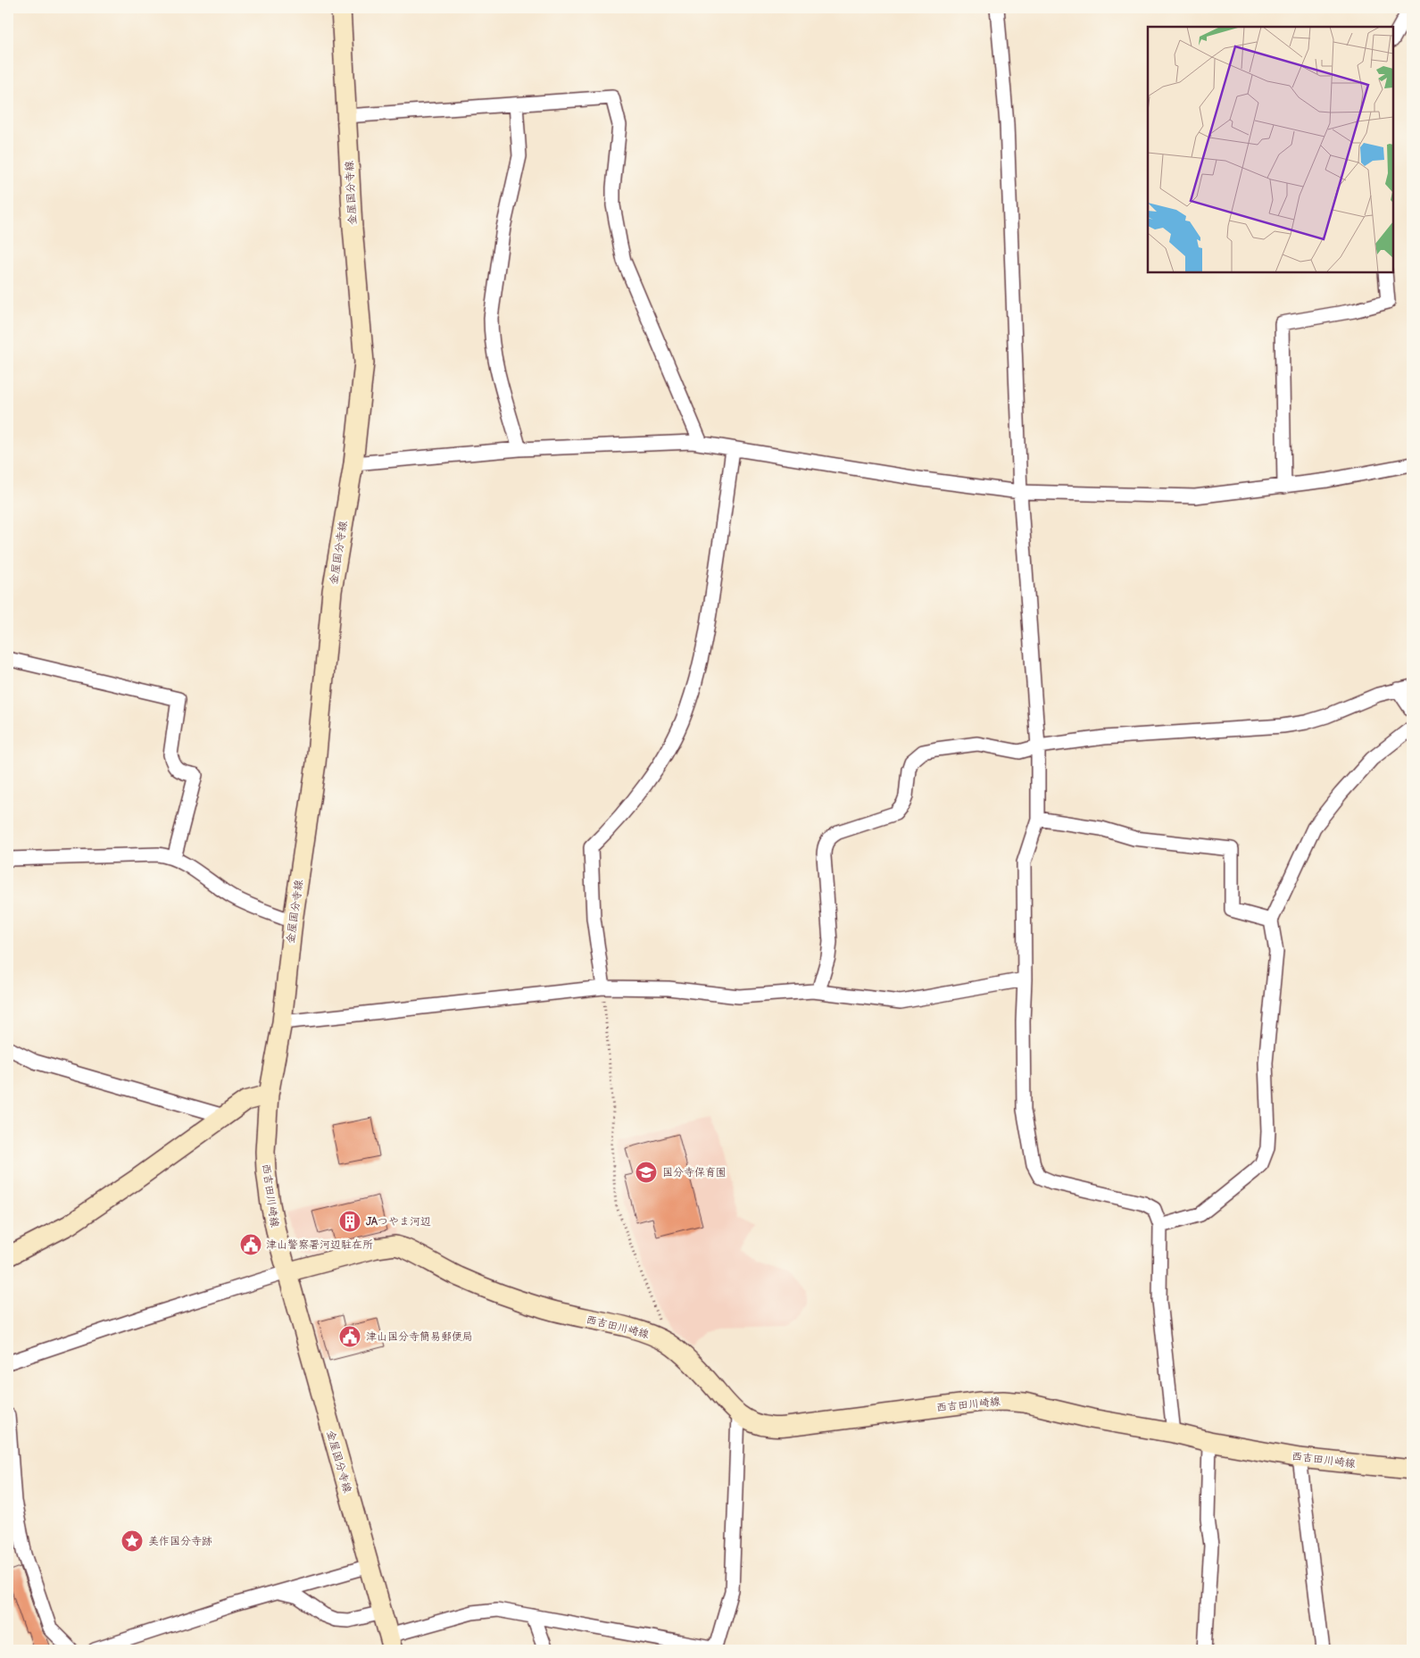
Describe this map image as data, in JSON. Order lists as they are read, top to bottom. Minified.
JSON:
{"streets":{"main road":["金屋国分寺線","西吉田川崎線"]},"crossings":[["金屋国分寺線","西吉田川崎線"]],"places":{"school or university":["国分寺保育園"],"building":["JAつやま河辺"],"public building":["津山警察署河辺駐在所","津山国分寺簡易郵便局"],"place":["美作国分寺跡"]}}
